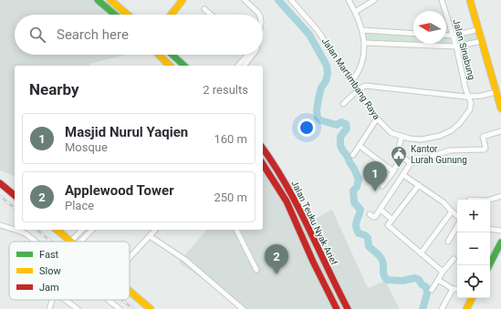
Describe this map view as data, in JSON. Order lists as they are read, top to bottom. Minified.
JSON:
{"streets":{"main road":["Jalan Teuku Nyak Arief"],"street":["Jalan Sinabung","Jalan Martimbang Raya"]},"crossings":[["Jalan Sinabung","Jalan Martimbang Raya"]],"places":{"public building":["Kantor Lurah Gunung"]},"legend":["Fast","Slow","Jam"],"north":"left","page":{"search":"Search here","heading":["Nearby","2 results"],"list":[{"mark":"1","name":"Masjid Nurul Yaqien","note":"Mosque","value":"160 m"},{"mark":"2","name":"Applewood Tower","note":"Place","value":"250 m"}],"pins":["1","2"],"map_buttons":["+","−"]}}
